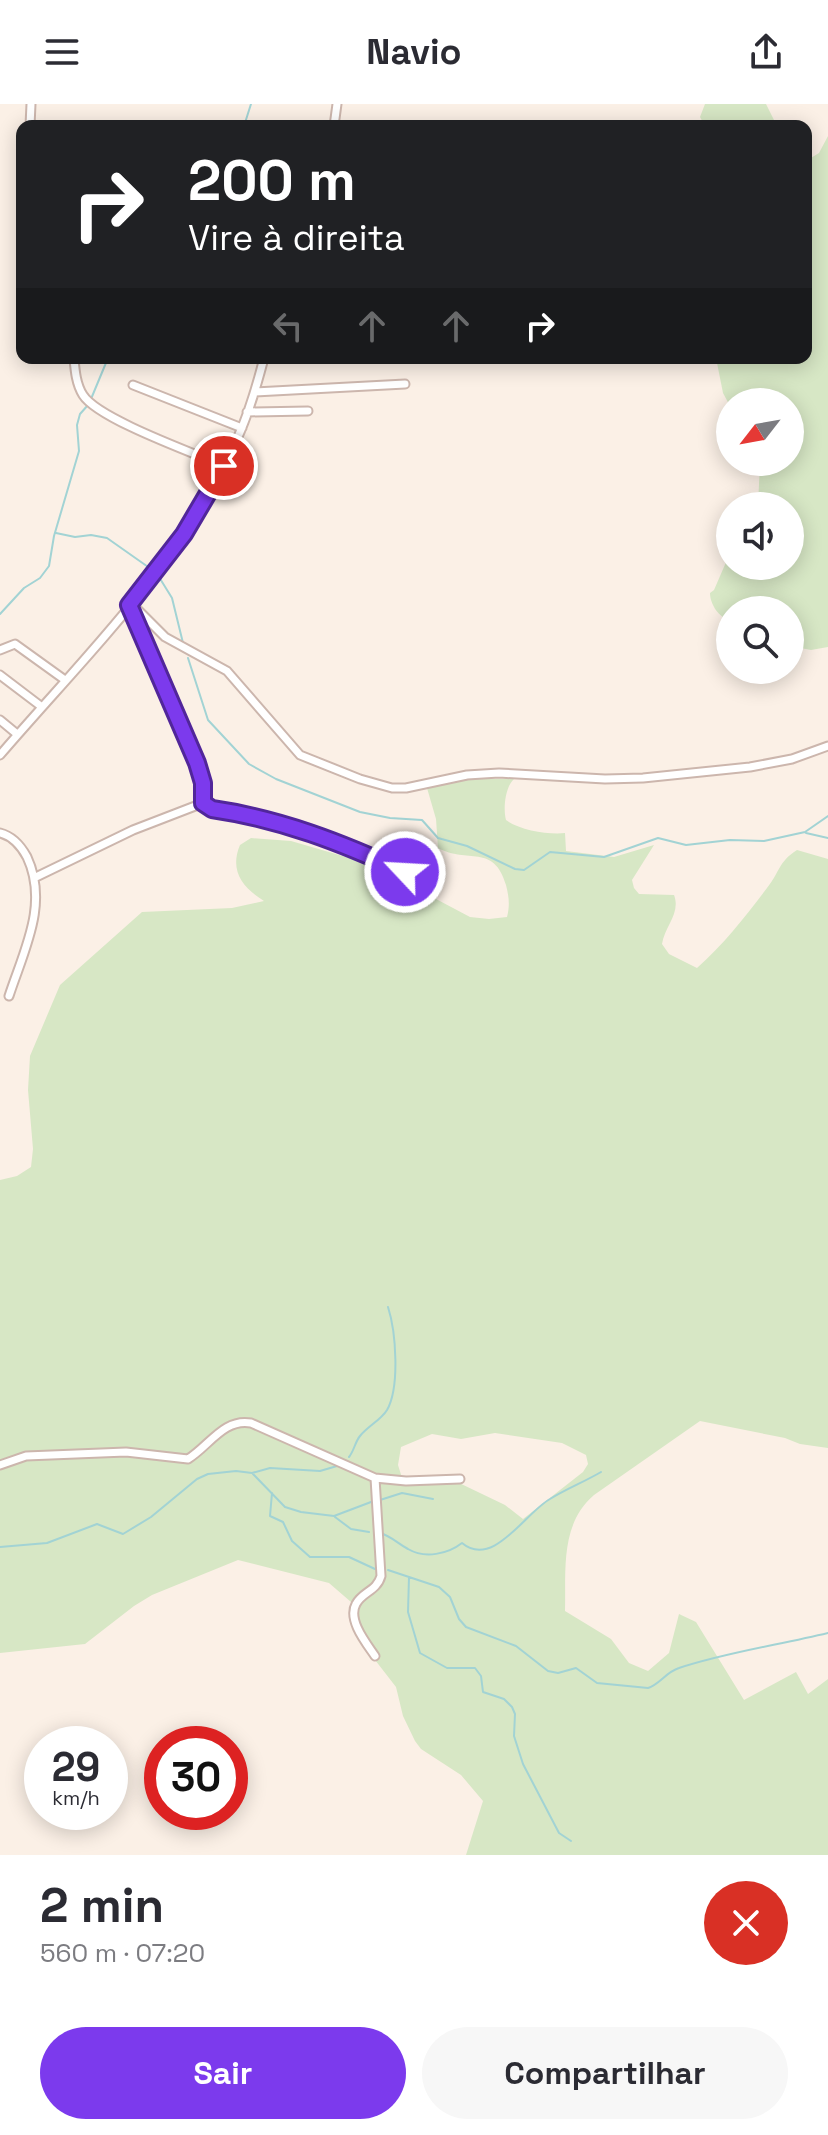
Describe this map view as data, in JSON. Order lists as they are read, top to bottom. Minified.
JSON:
{"north":"bottom left","page":{"header":"Navio","turn":["200 m","Vire à direita"],"speed":"29 km/h","limit":"30","heading":["2 min","560 m · 07:20"],"buttons":["Sair","Compartilhar"]}}
